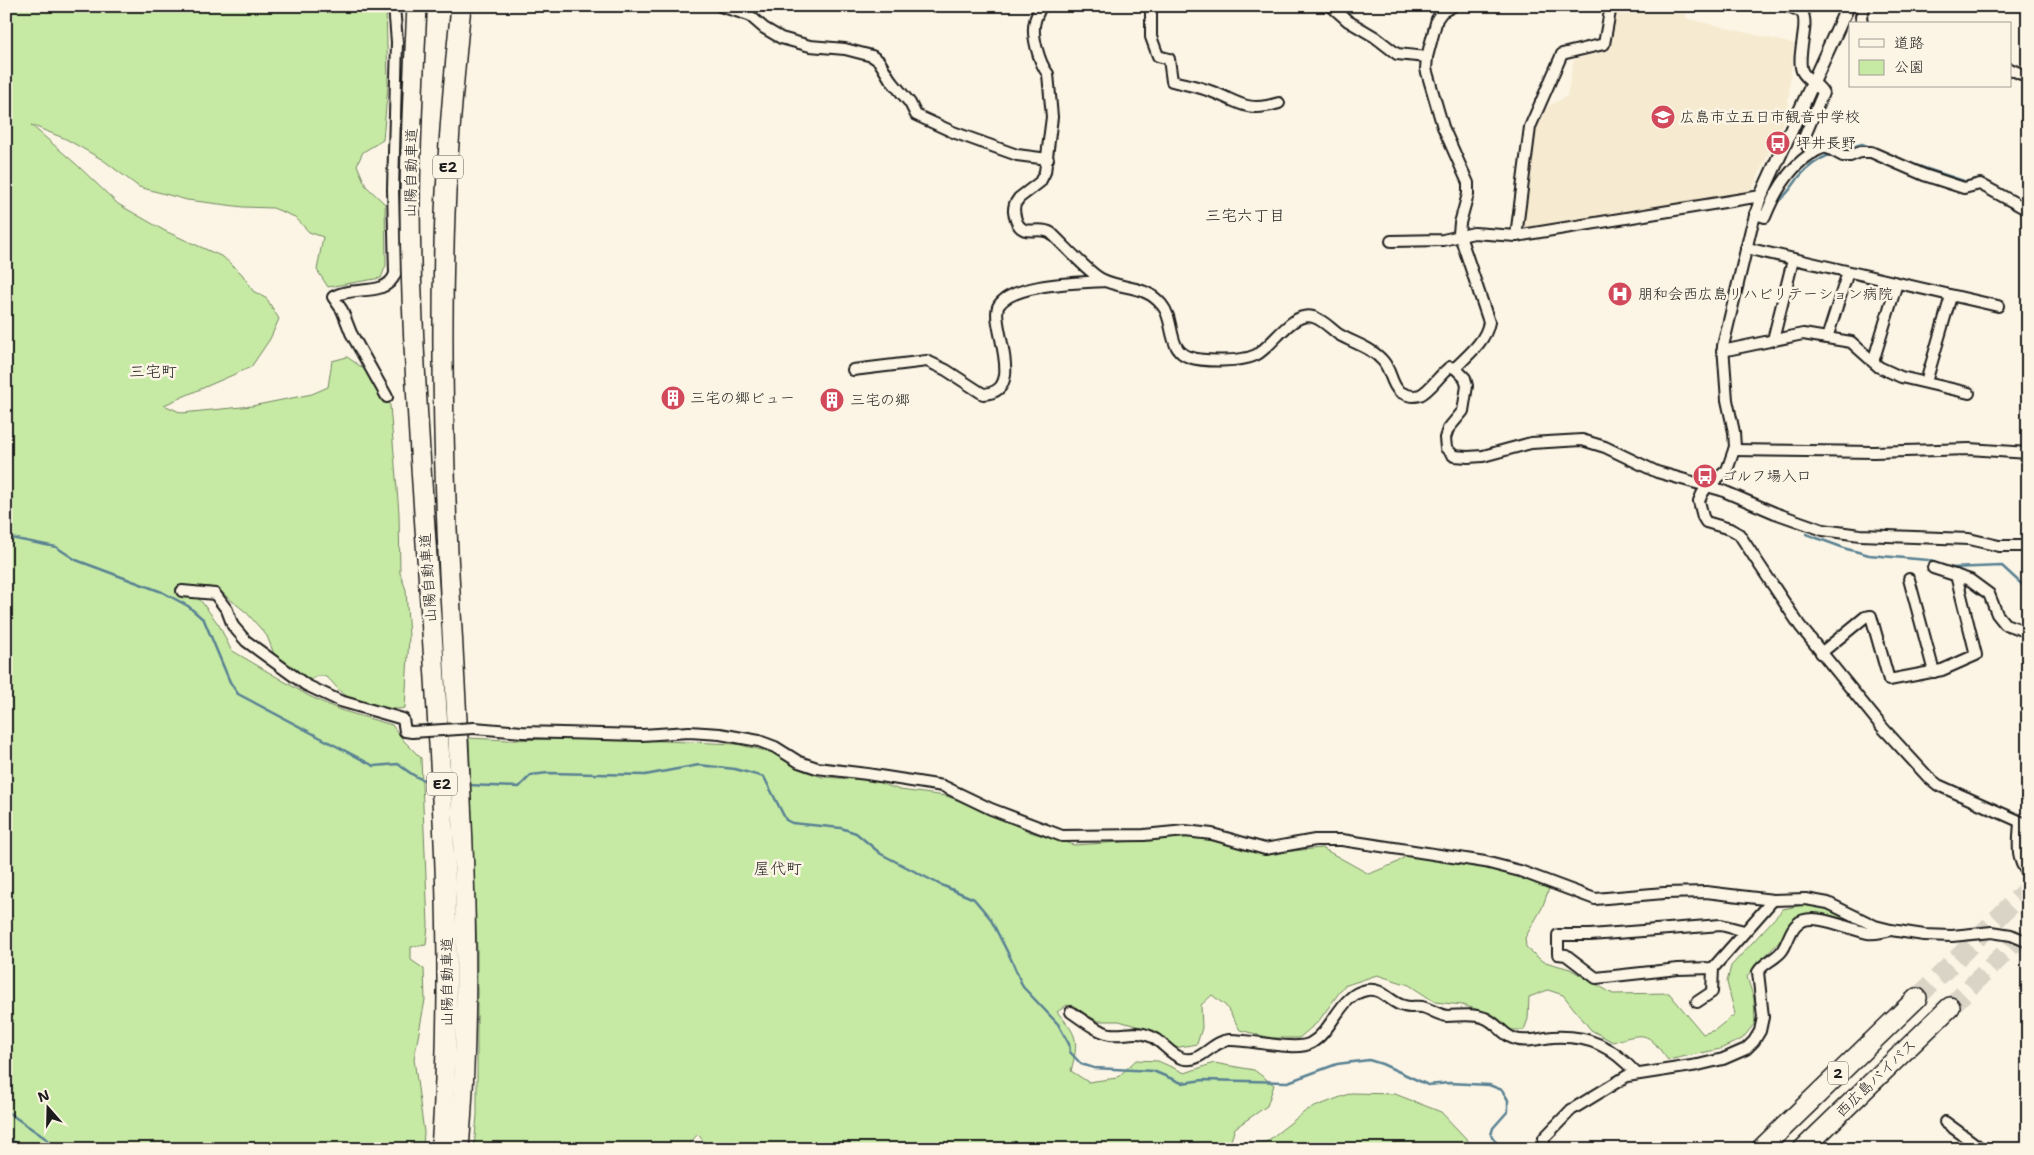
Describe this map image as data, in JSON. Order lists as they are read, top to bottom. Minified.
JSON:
{"streets":{"highway":["E2","山陽自動車道","2","西広島バイパス"]},"districts":["三宅六丁目","三宅町","屋代町"],"places":{"school or university":["広島市立五日市観音中学校"],"bus stop":["坪井長野","ゴルフ場入口"],"hospital":["朋和会西広島リハビリテーション病院"],"building":["三宅の郷ビュー","三宅の郷"]},"legend":["道路","公園"],"north":"top"}
